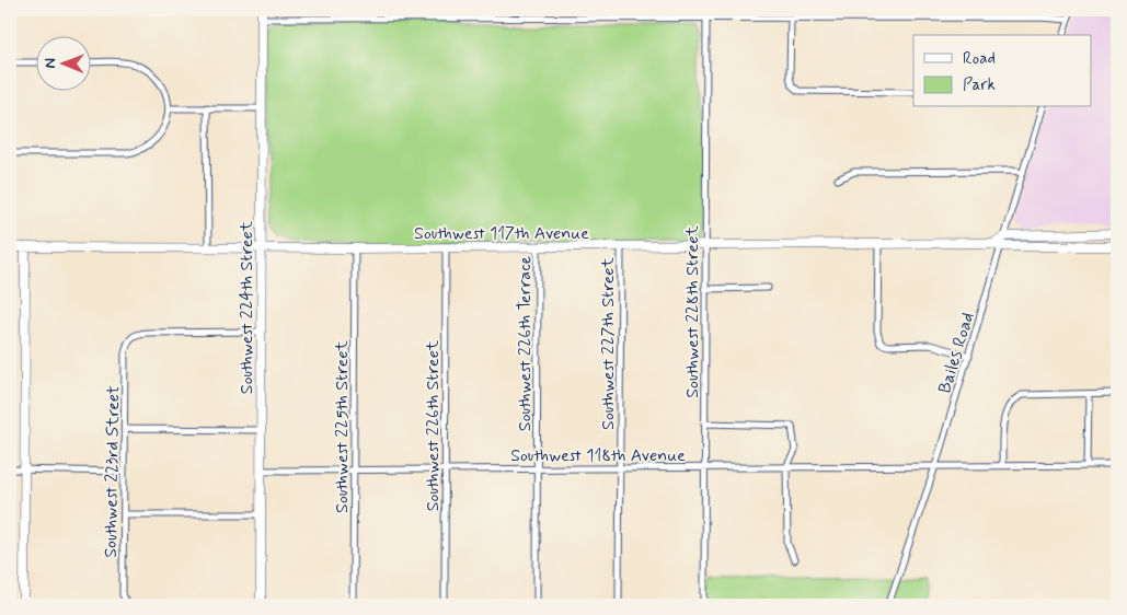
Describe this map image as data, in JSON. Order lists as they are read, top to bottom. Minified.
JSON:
{"streets":{"street":["Southwest 117th Avenue","Southwest 224th Street","Southwest 228th Street","Southwest 226th Terrace","Southwest 227th Street","Bailes Road","Southwest 226th Street","Southwest 225th Street","Southwest 118th Avenue","Southwest 223rd Street"]},"crossings":[["Southwest 117th Avenue","Southwest 224th Street"],["Southwest 117th Avenue","Southwest 228th Street"],["Southwest 117th Avenue","Southwest 226th Terrace"],["Southwest 117th Avenue","Southwest 227th Street"],["Southwest 117th Avenue","Bailes Road"],["Southwest 117th Avenue","Southwest 226th Street"],["Southwest 117th Avenue","Southwest 225th Street"],["Southwest 224th Street","Southwest 118th Avenue"],["Southwest 224th Street","Southwest 223rd Street"],["Southwest 228th Street","Southwest 118th Avenue"],["Southwest 226th Terrace","Southwest 118th Avenue"],["Southwest 227th Street","Southwest 118th Avenue"],["Bailes Road","Southwest 118th Avenue"],["Southwest 226th Street","Southwest 118th Avenue"],["Southwest 225th Street","Southwest 118th Avenue"]],"legend":["Road","Park"],"north":"left"}
